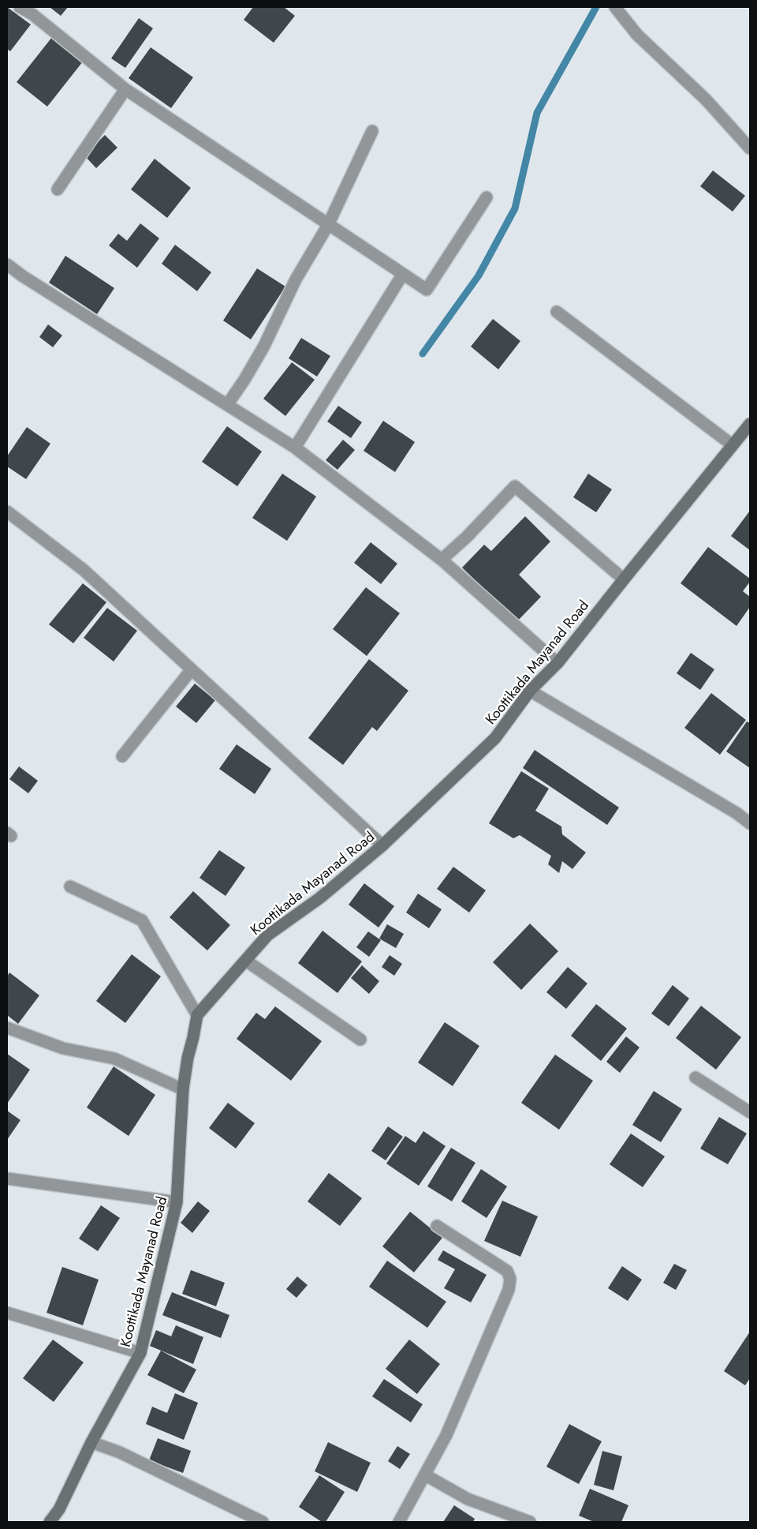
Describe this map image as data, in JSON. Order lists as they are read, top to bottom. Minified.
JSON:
{"streets":{"main road":["Koottikada Mayanad Road"]}}
